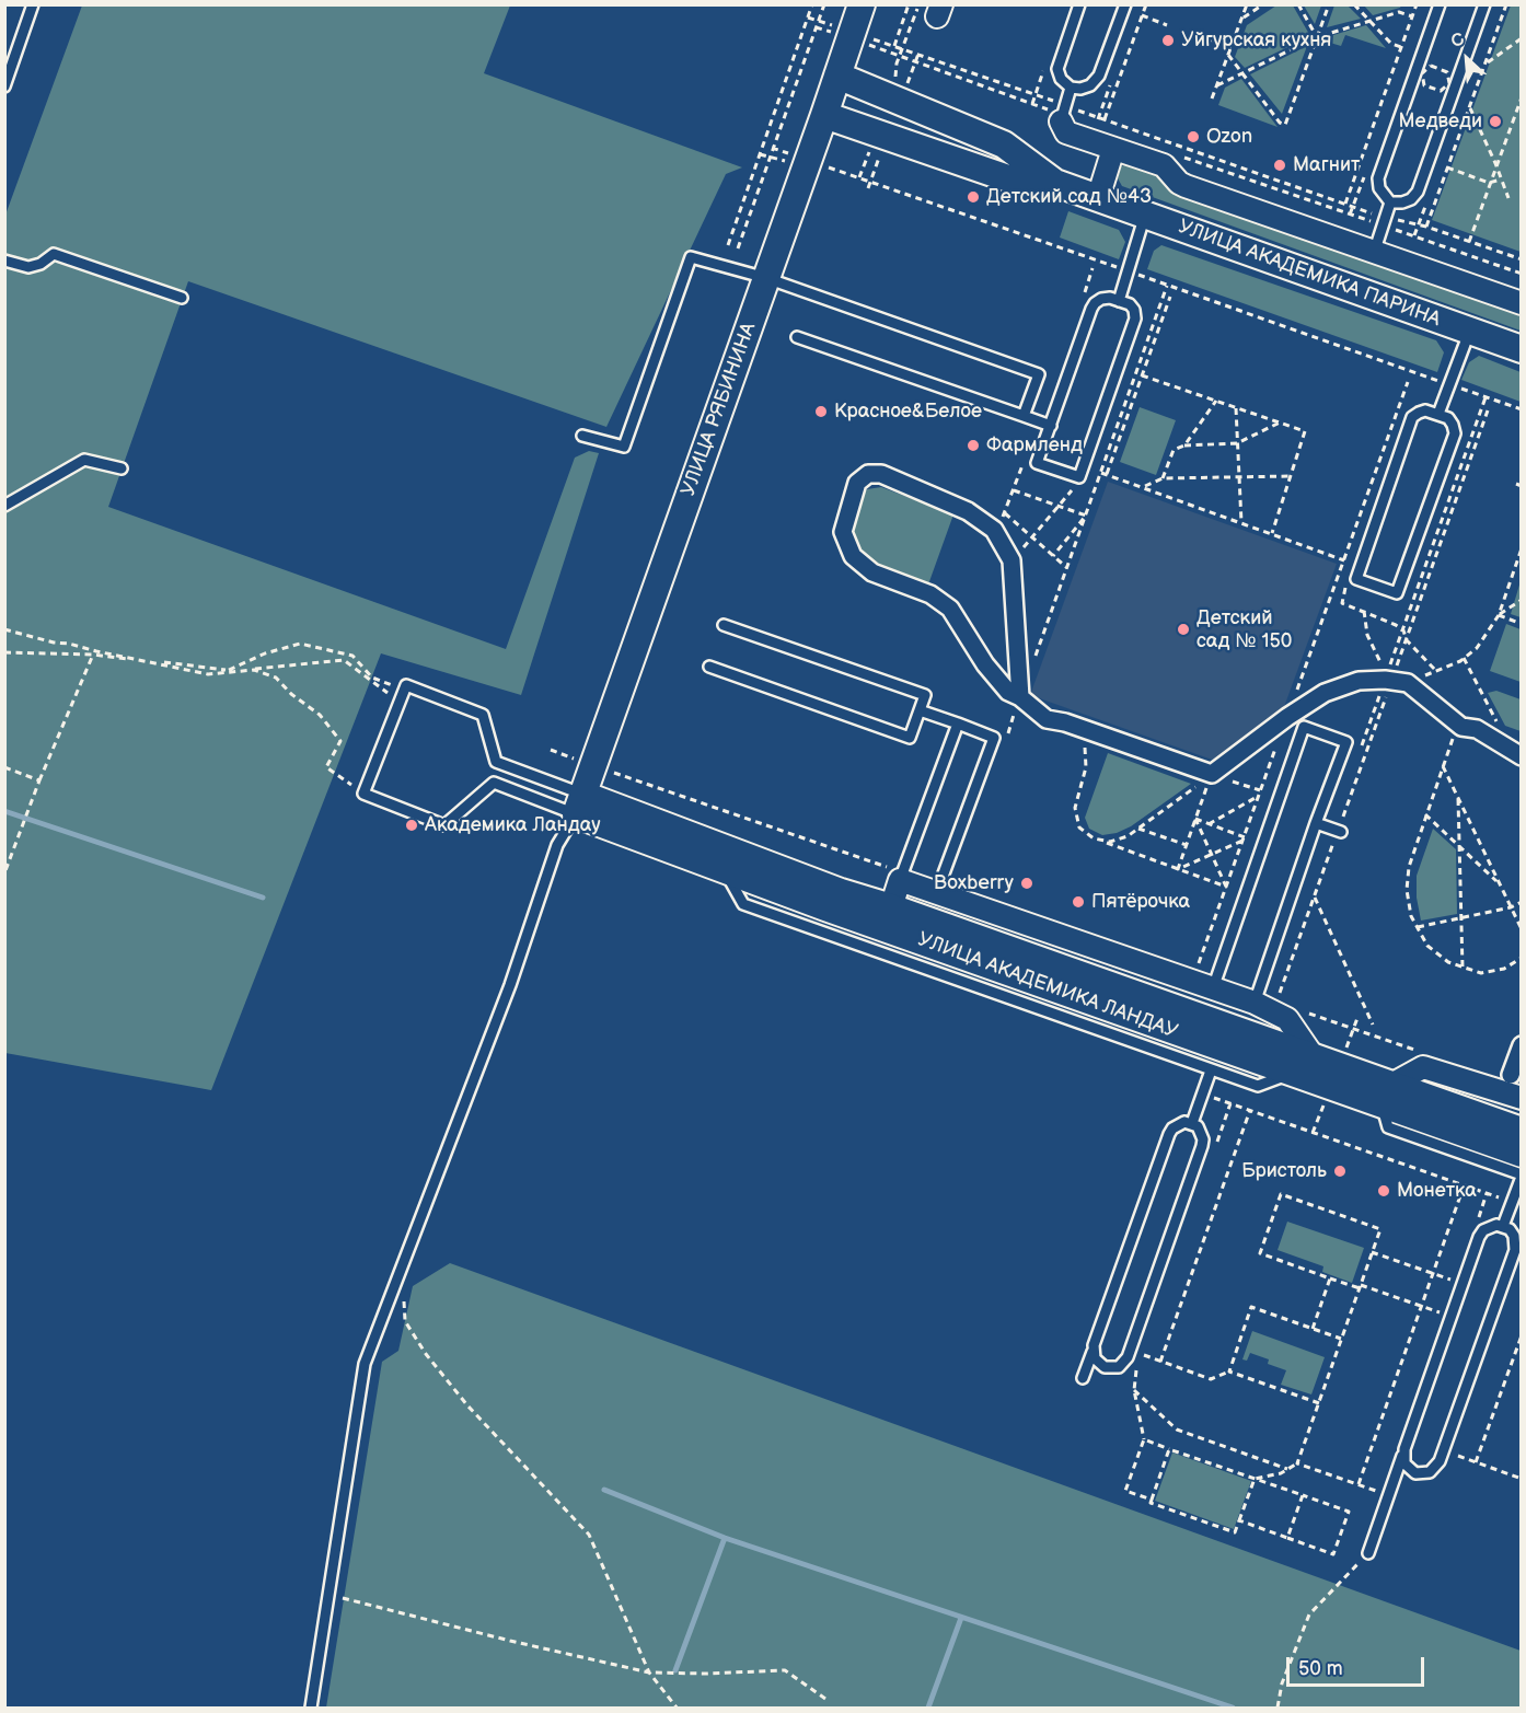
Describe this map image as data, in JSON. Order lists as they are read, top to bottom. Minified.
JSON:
{"streets":{"street":["УЛИЦА АКАДЕМИКА ПАРИНА","УЛИЦА РЯБИНИНА","УЛИЦА АКАДЕМИКА ЛАНДАУ"]},"crossings":[["УЛИЦА АКАДЕМИКА ПАРИНА","УЛИЦА РЯБИНИНА"],["УЛИЦА РЯБИНИНА","УЛИЦА АКАДЕМИКА ЛАНДАУ"]],"places":["Уйгурская кухня","Медведи","Ozon","Магнит","Детский сад №43","Красное&Белое","Фармленд","Детский сад № 150","Академика Ландау","Boxberry","Пятёрочка","Бристоль","Монетка"],"scale_bar":"50 m","north":"top left"}
